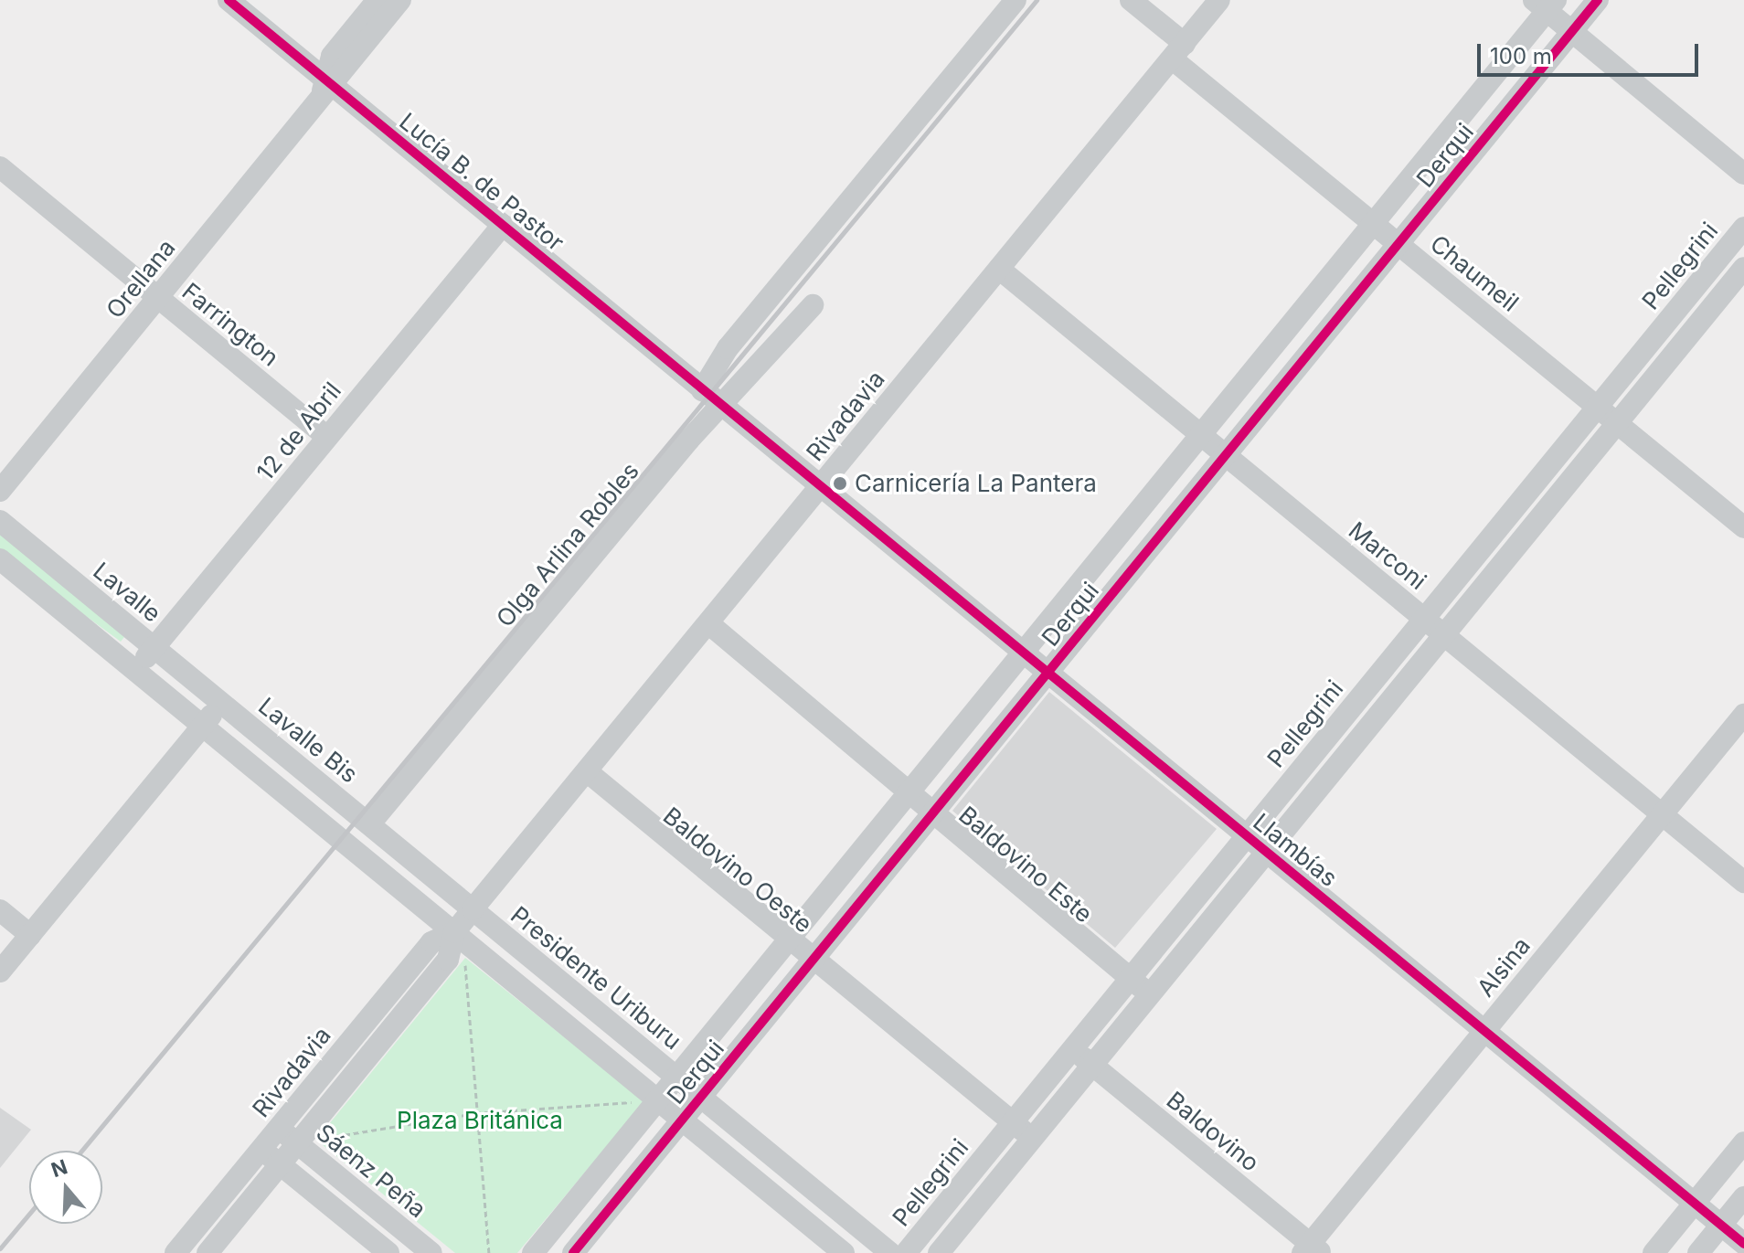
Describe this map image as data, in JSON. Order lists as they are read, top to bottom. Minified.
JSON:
{"streets":{"street":["Derqui","Lucía B. de Pastor","Pellegrini","Chaumeil","Orellana","Farrington","Rivadavia","12 de Abril","Olga Arlina Robles","Marconi","Lavalle","Lavalle Bis","Llambías","Baldovino Este","Baldovino Oeste","Alsina","Presidente Uriburu","Baldovino","Sáenz Peña"]},"crossings":[["Derqui","Chaumeil"],["Derqui","Marconi"],["Derqui","Llambías"],["Derqui","Baldovino Este"],["Derqui","Baldovino Oeste"],["Derqui","Presidente Uriburu"],["Lucía B. de Pastor","Orellana"],["Lucía B. de Pastor","Rivadavia"],["Lucía B. de Pastor","12 de Abril"],["Lucía B. de Pastor","Olga Arlina Robles"],["Lucía B. de Pastor","Llambías"],["Pellegrini","Chaumeil"],["Pellegrini","Marconi"],["Pellegrini","Llambías"],["Pellegrini","Baldovino Este"],["Pellegrini","Baldovino Oeste"],["Pellegrini","Baldovino"],["Chaumeil","Rivadavia"],["Orellana","Farrington"],["Farrington","12 de Abril"],["Rivadavia","Marconi"],["Rivadavia","Lavalle Bis"],["Rivadavia","Llambías"],["Rivadavia","Baldovino Este"],["Rivadavia","Baldovino Oeste"],["Rivadavia","Presidente Uriburu"],["Rivadavia","Sáenz Peña"],["12 de Abril","Lavalle"],["Olga Arlina Robles","Lavalle Bis"],["Marconi","Alsina"],["Lavalle","Lavalle Bis"],["Lavalle Bis","Presidente Uriburu"],["Llambías","Alsina"],["Alsina","Baldovino"]],"parks":["Plaza Británica"],"places":["Carnicería La Pantera"],"scale_bar":"100 m","north":"top"}
